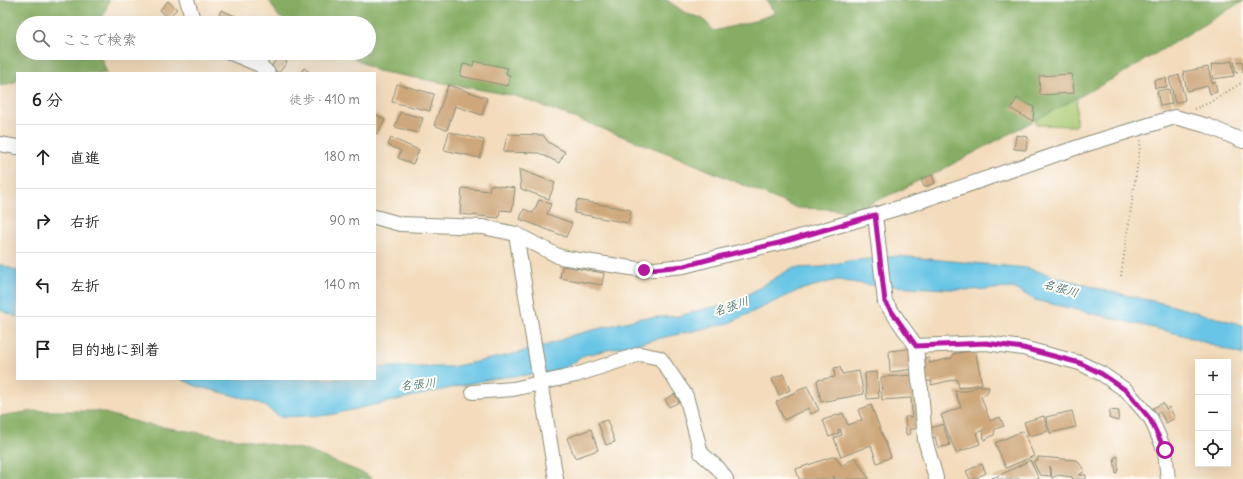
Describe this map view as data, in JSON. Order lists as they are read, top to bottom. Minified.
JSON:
{"water":["名張川"],"page":{"search":"ここで検索","heading":["6 分","徒歩 · 410 m"],"list":[["直進","180 m"],["右折","90 m"],["左折","140 m"],"目的地に到着"],"map_buttons":["+","−"]}}
